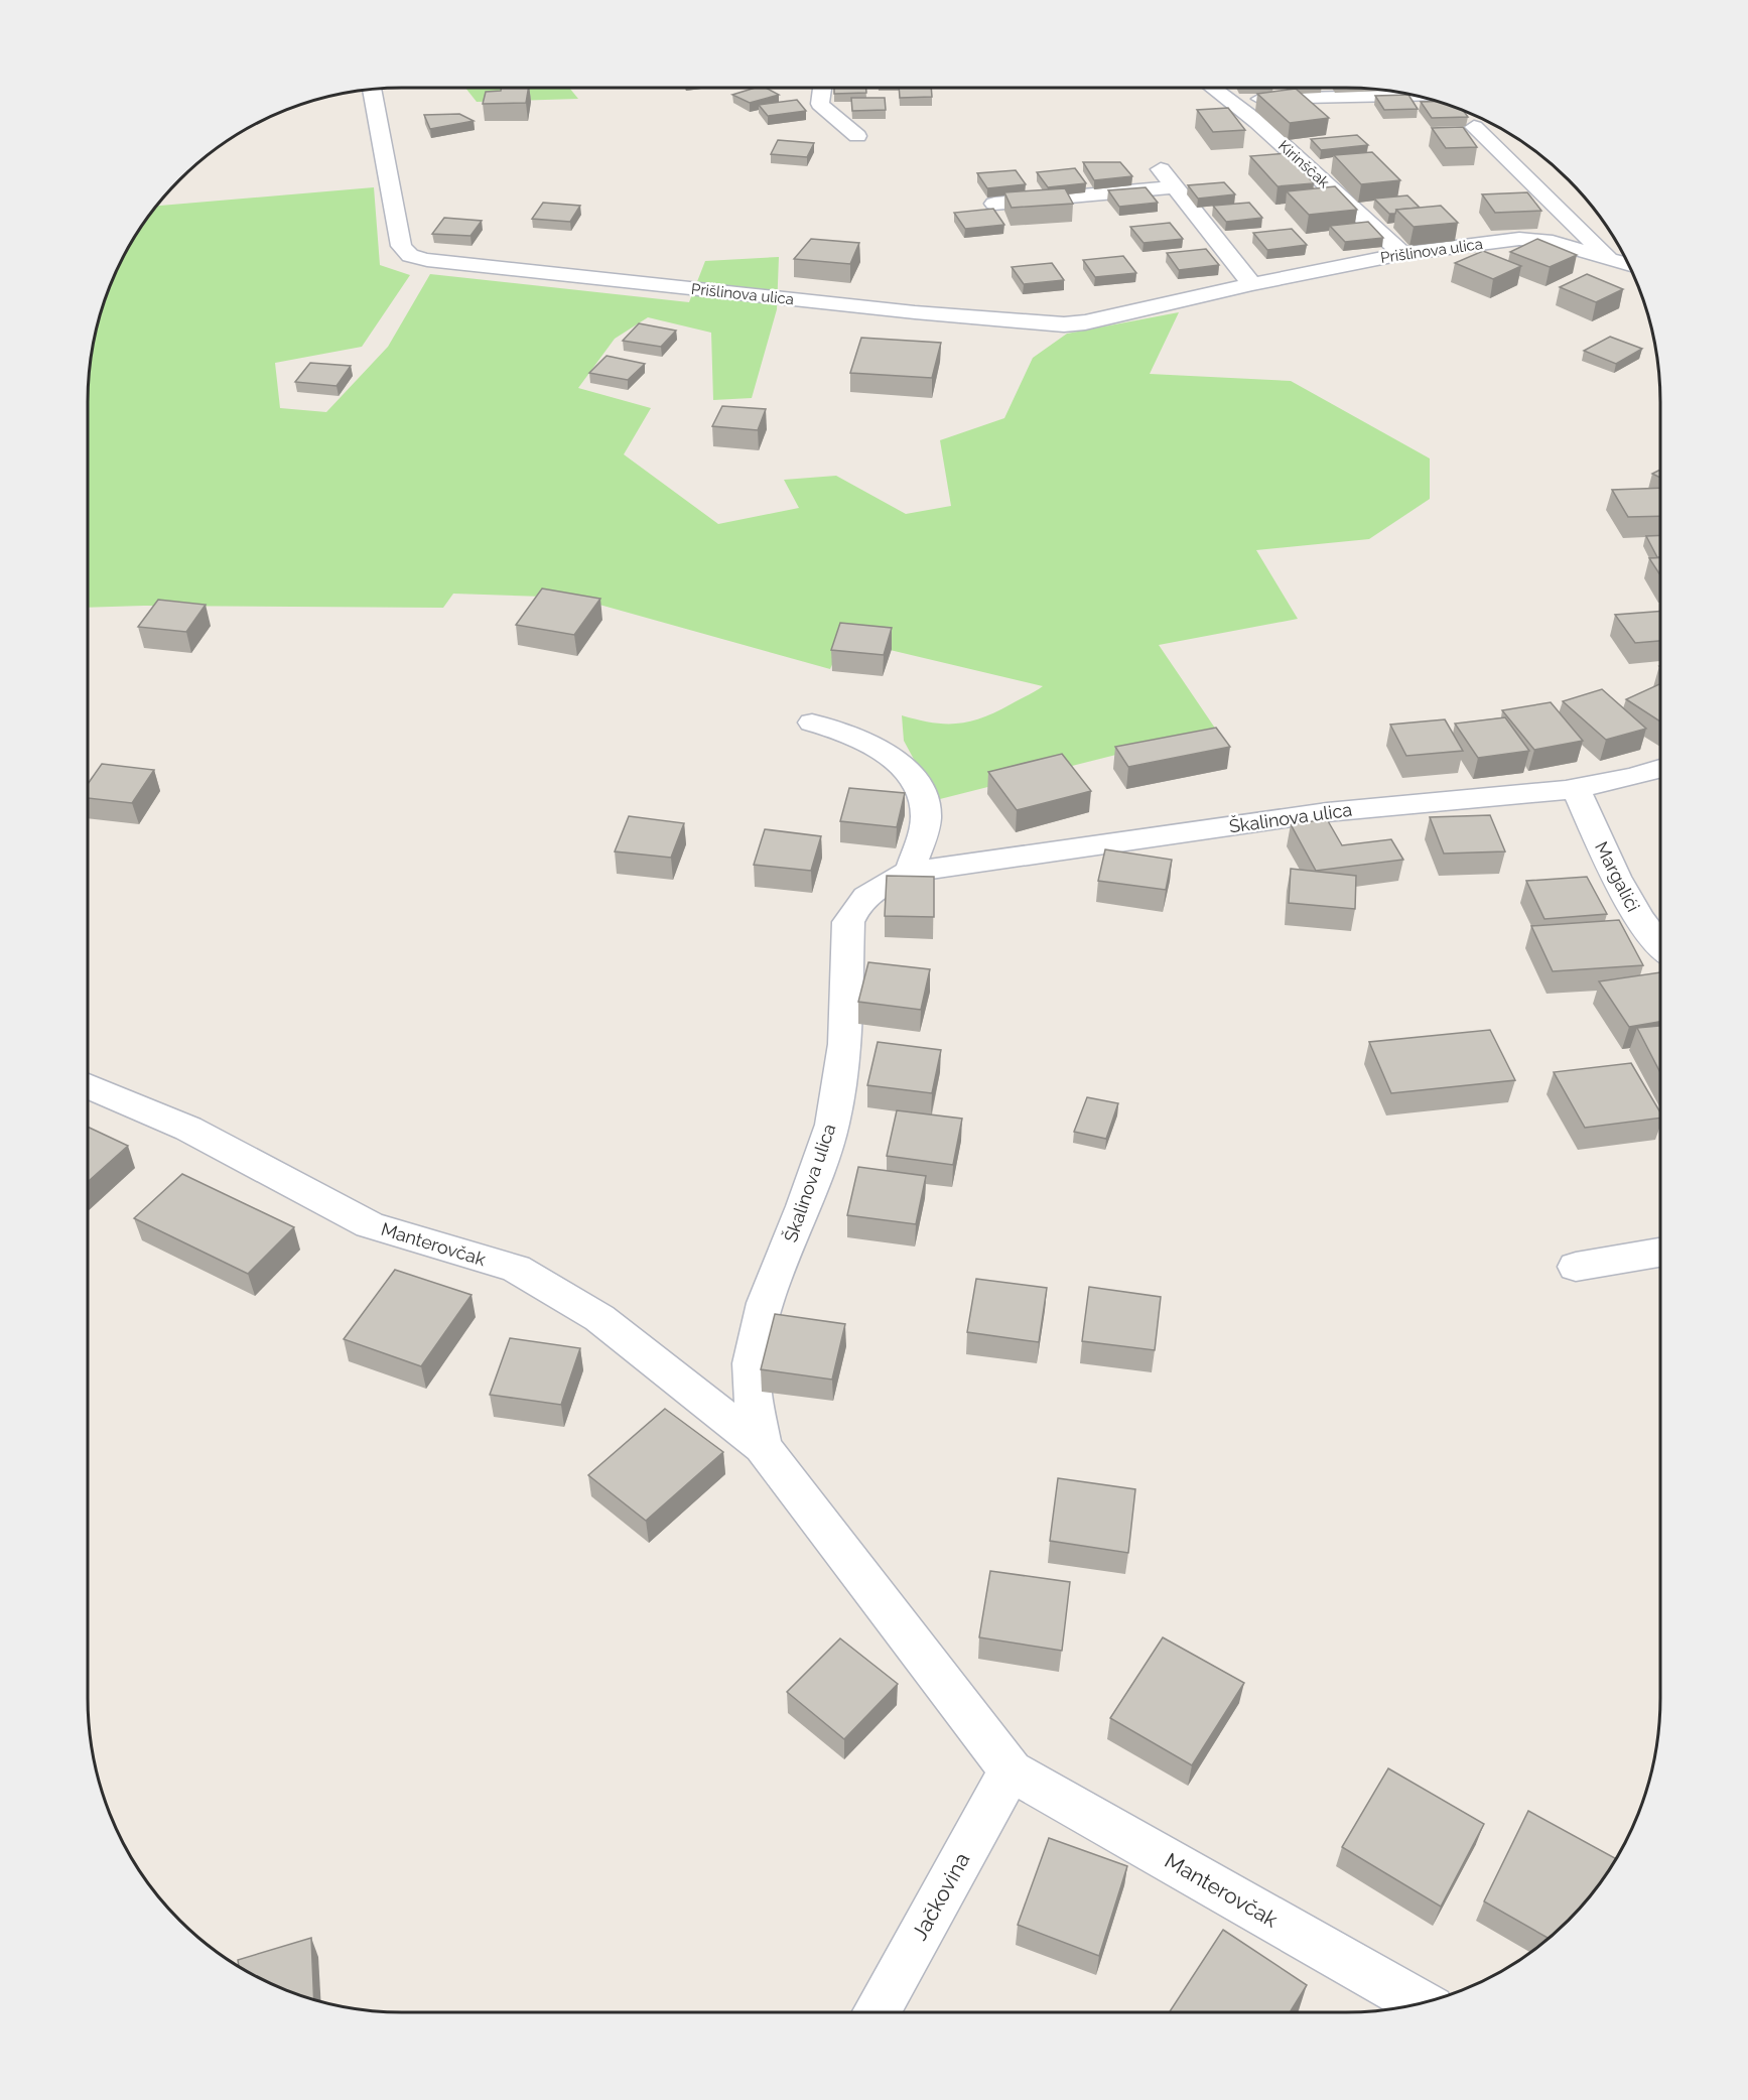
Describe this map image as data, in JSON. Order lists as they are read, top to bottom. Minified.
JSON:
{"streets":{"street":["Kirinščak","Prišlinova ulica","Škalinova ulica","Margalići","Manterovčak","Jačkovina"]},"crossings":[["Kirinščak","Prišlinova ulica"],["Škalinova ulica","Margalići"],["Škalinova ulica","Manterovčak"],["Manterovčak","Jačkovina"]]}
